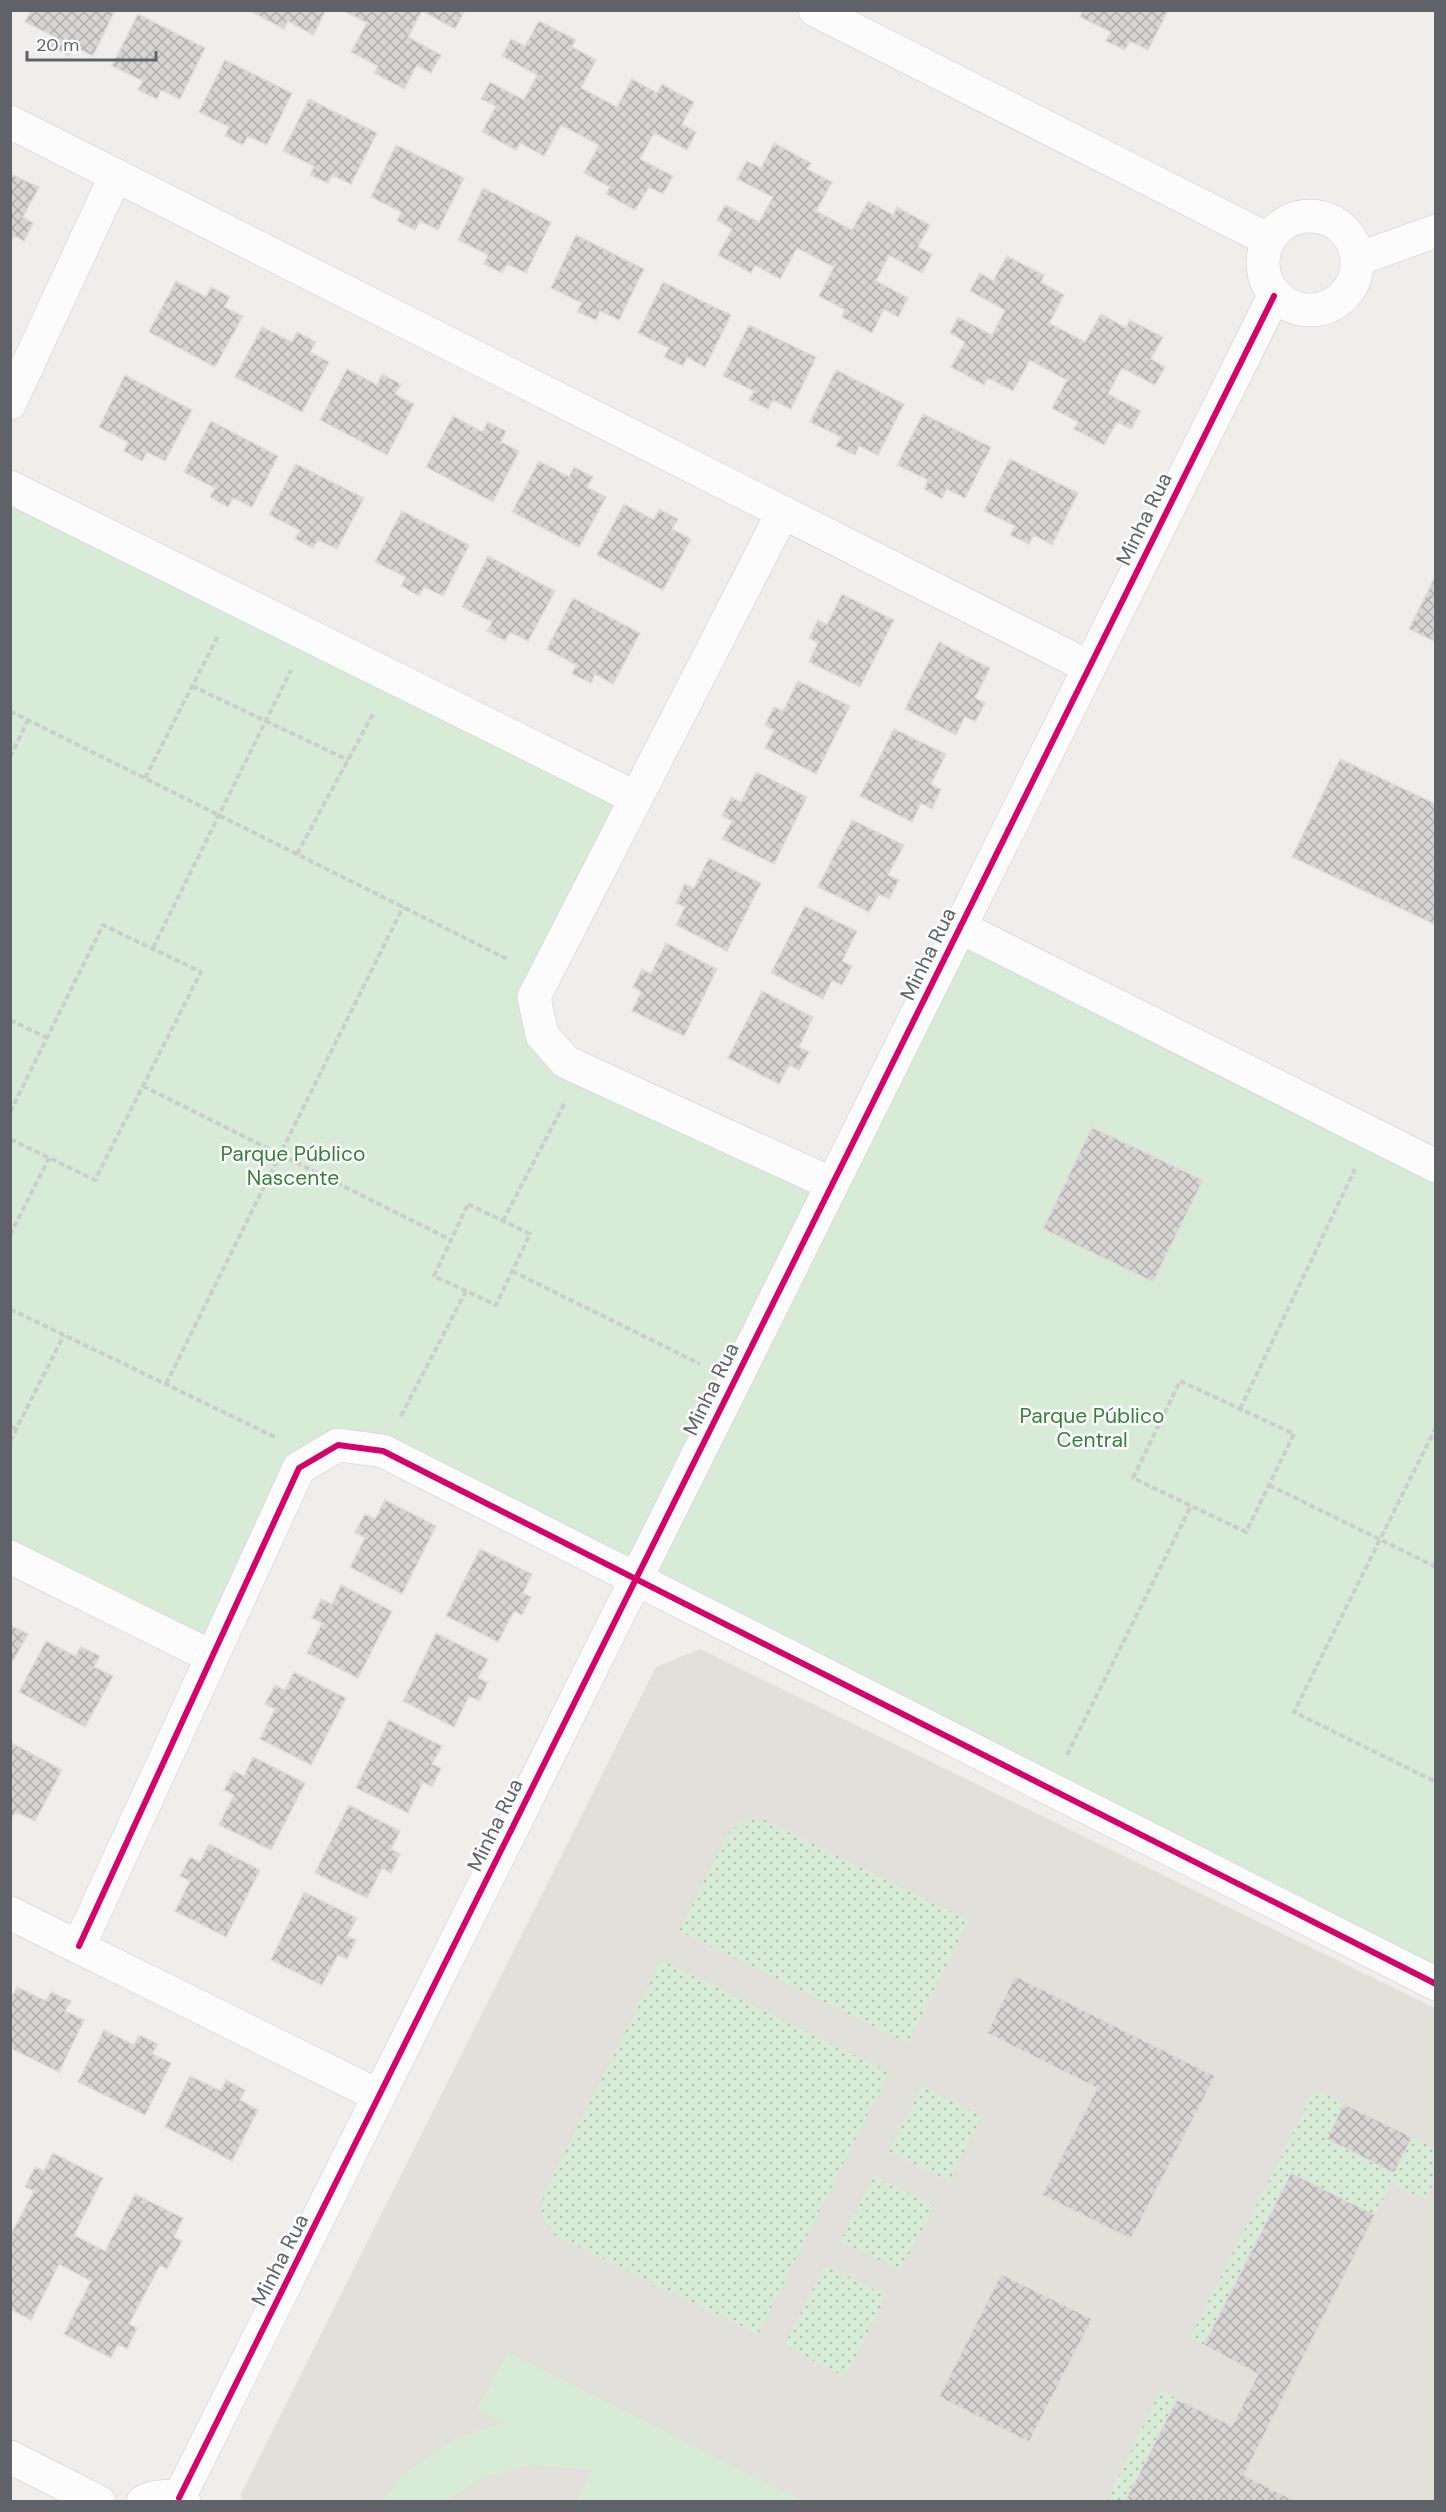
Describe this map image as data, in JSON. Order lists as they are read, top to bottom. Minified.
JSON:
{"streets":{"street":["Minha Rua"]},"parks":["Parque Público Nascente","Parque Público Central"],"scale_bar":"20 m"}
